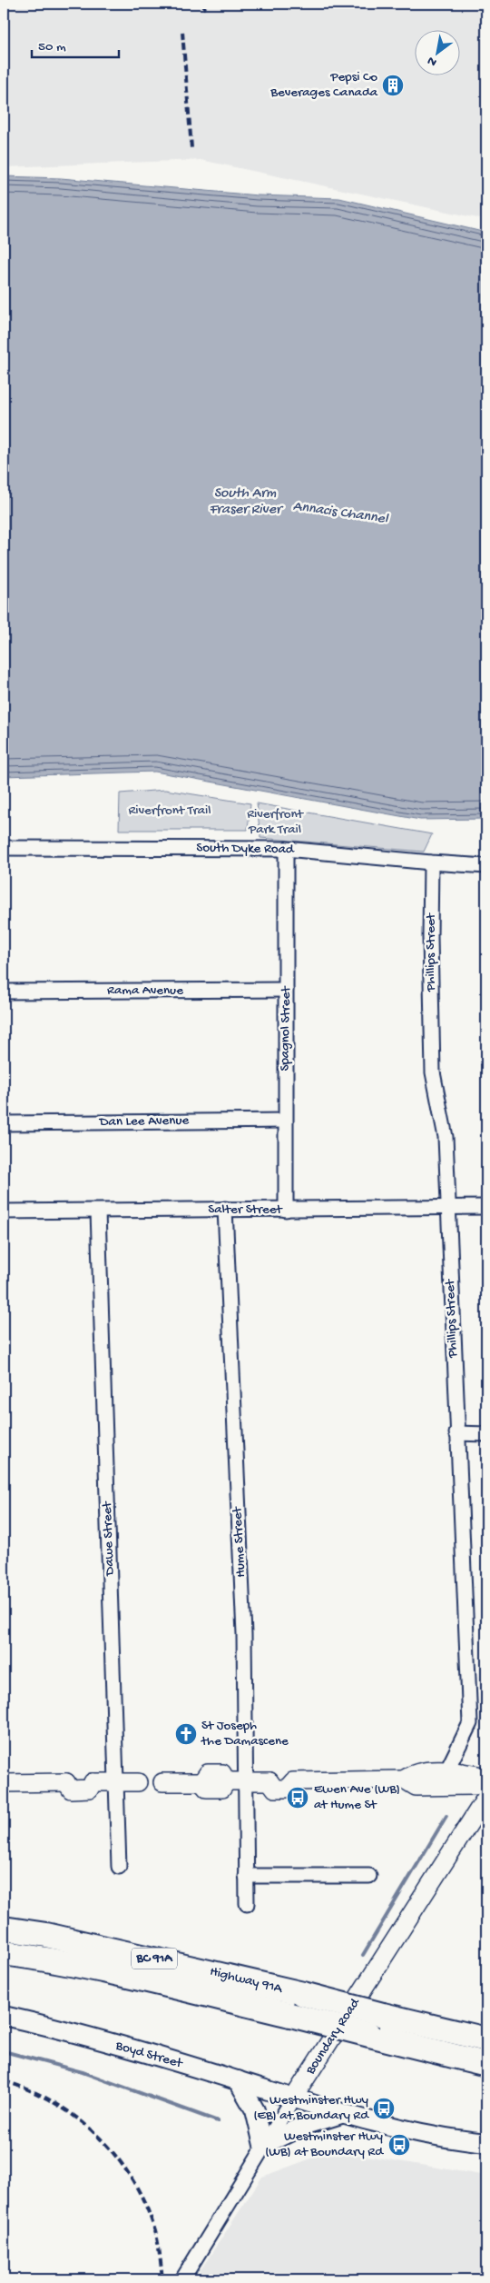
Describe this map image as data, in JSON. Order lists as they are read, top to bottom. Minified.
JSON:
{"streets":{"highway":["BC 91A","Highway 91A"],"main road":["Boyd Street"],"street":["South Dyke Road","Phillips Street","Rama Avenue","Spagnol Street","Dan Lee Avenue","Salter Street","Dawe Street","Hume Street","Boundary Road"]},"crossings":[["South Dyke Road","Phillips Street"],["South Dyke Road","Spagnol Street"],["Phillips Street","Salter Street"],["Rama Avenue","Spagnol Street"],["Spagnol Street","Dan Lee Avenue"],["Spagnol Street","Salter Street"],["Salter Street","Dawe Street"],["Salter Street","Hume Street"],["Boundary Road","Boyd Street"]],"water":["South Arm Fraser River","Annacis Channel"],"parks":["Riverfront Trail","Riverfront Park Trail"],"places":{"building":["Pepsi Co Beverages Canada"],"church":["St Joseph the Damascene"],"bus stop":["Ewen Ave (WB) at Hume St","Westminster Hwy (EB) at Boundary Rd","Westminster Hwy (WB) at Boundary Rd"]},"scale_bar":"50 m","north":"bottom left"}
